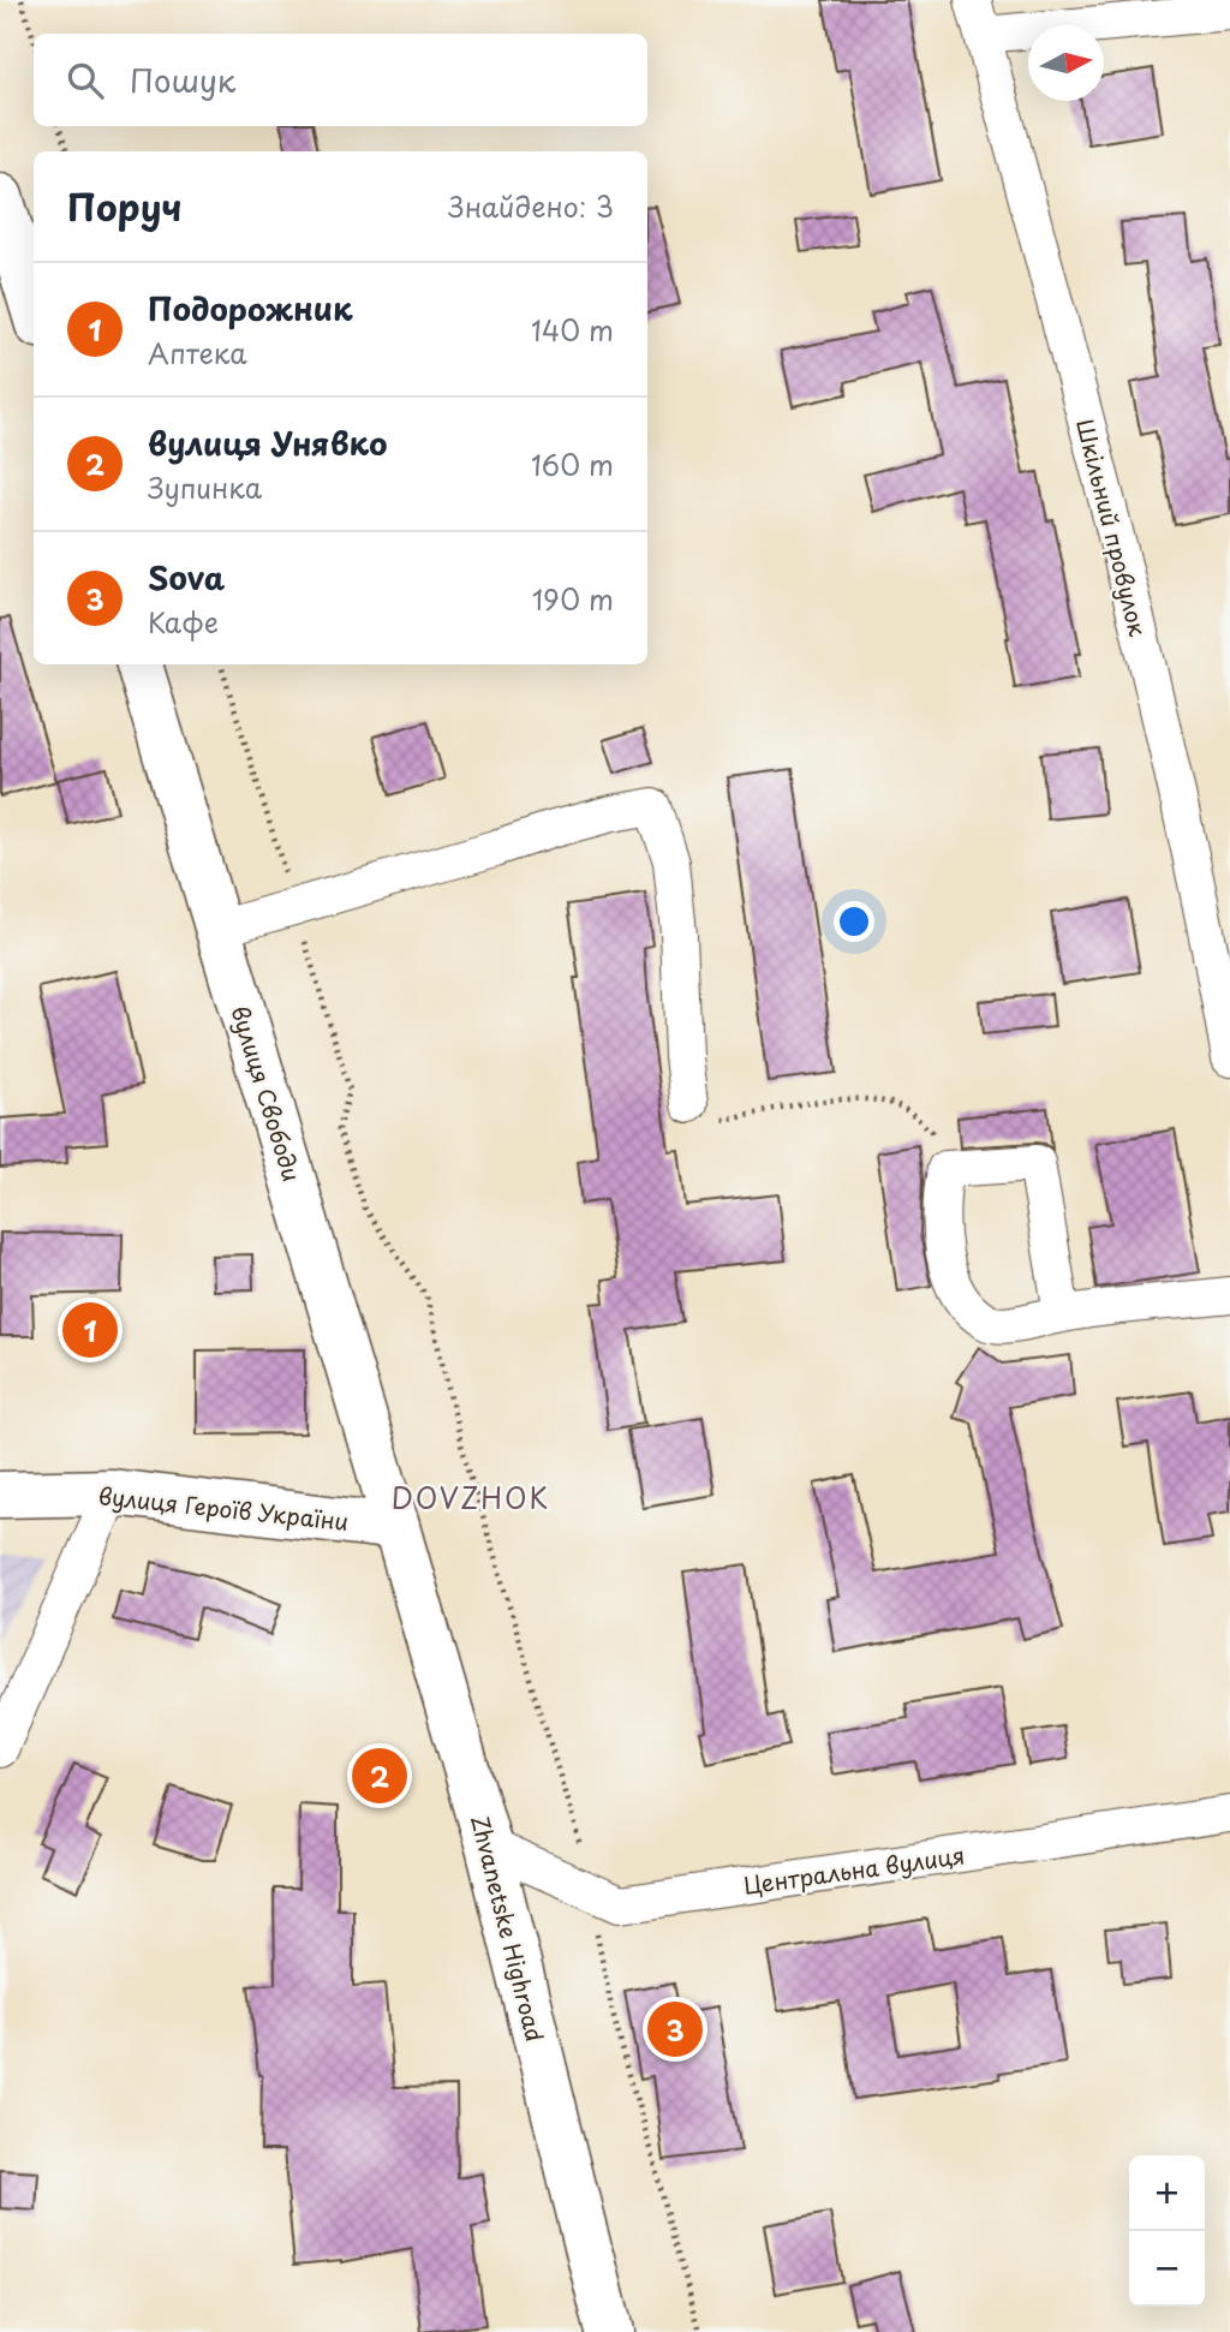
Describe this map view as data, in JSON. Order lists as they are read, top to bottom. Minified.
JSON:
{"streets":{"main road":["вулиця Свободи","вулиця Героїв України","Zhvanetske Highroad"],"street":["Шкільний провулок","Центральна вулиця"]},"crossings":[["вулиця Свободи","вулиця Героїв України"],["вулиця Свободи","Zhvanetske Highroad"],["вулиця Героїв України","Zhvanetske Highroad"],["Центральна вулиця","Zhvanetske Highroad"]],"districts":["DOVZHOK"],"north":"right","page":{"search":"Пошук","heading":["Поруч","Знайдено: 3"],"list":[{"mark":"1","name":"Подорожник","note":"Аптека","value":"140 m"},{"mark":"2","name":"вулиця Унявко","note":"Зупинка","value":"160 m"},{"mark":"3","name":"Sova","note":"Кафе","value":"190 m"}],"pins":["1","2","3"],"map_buttons":["+","−"]}}
